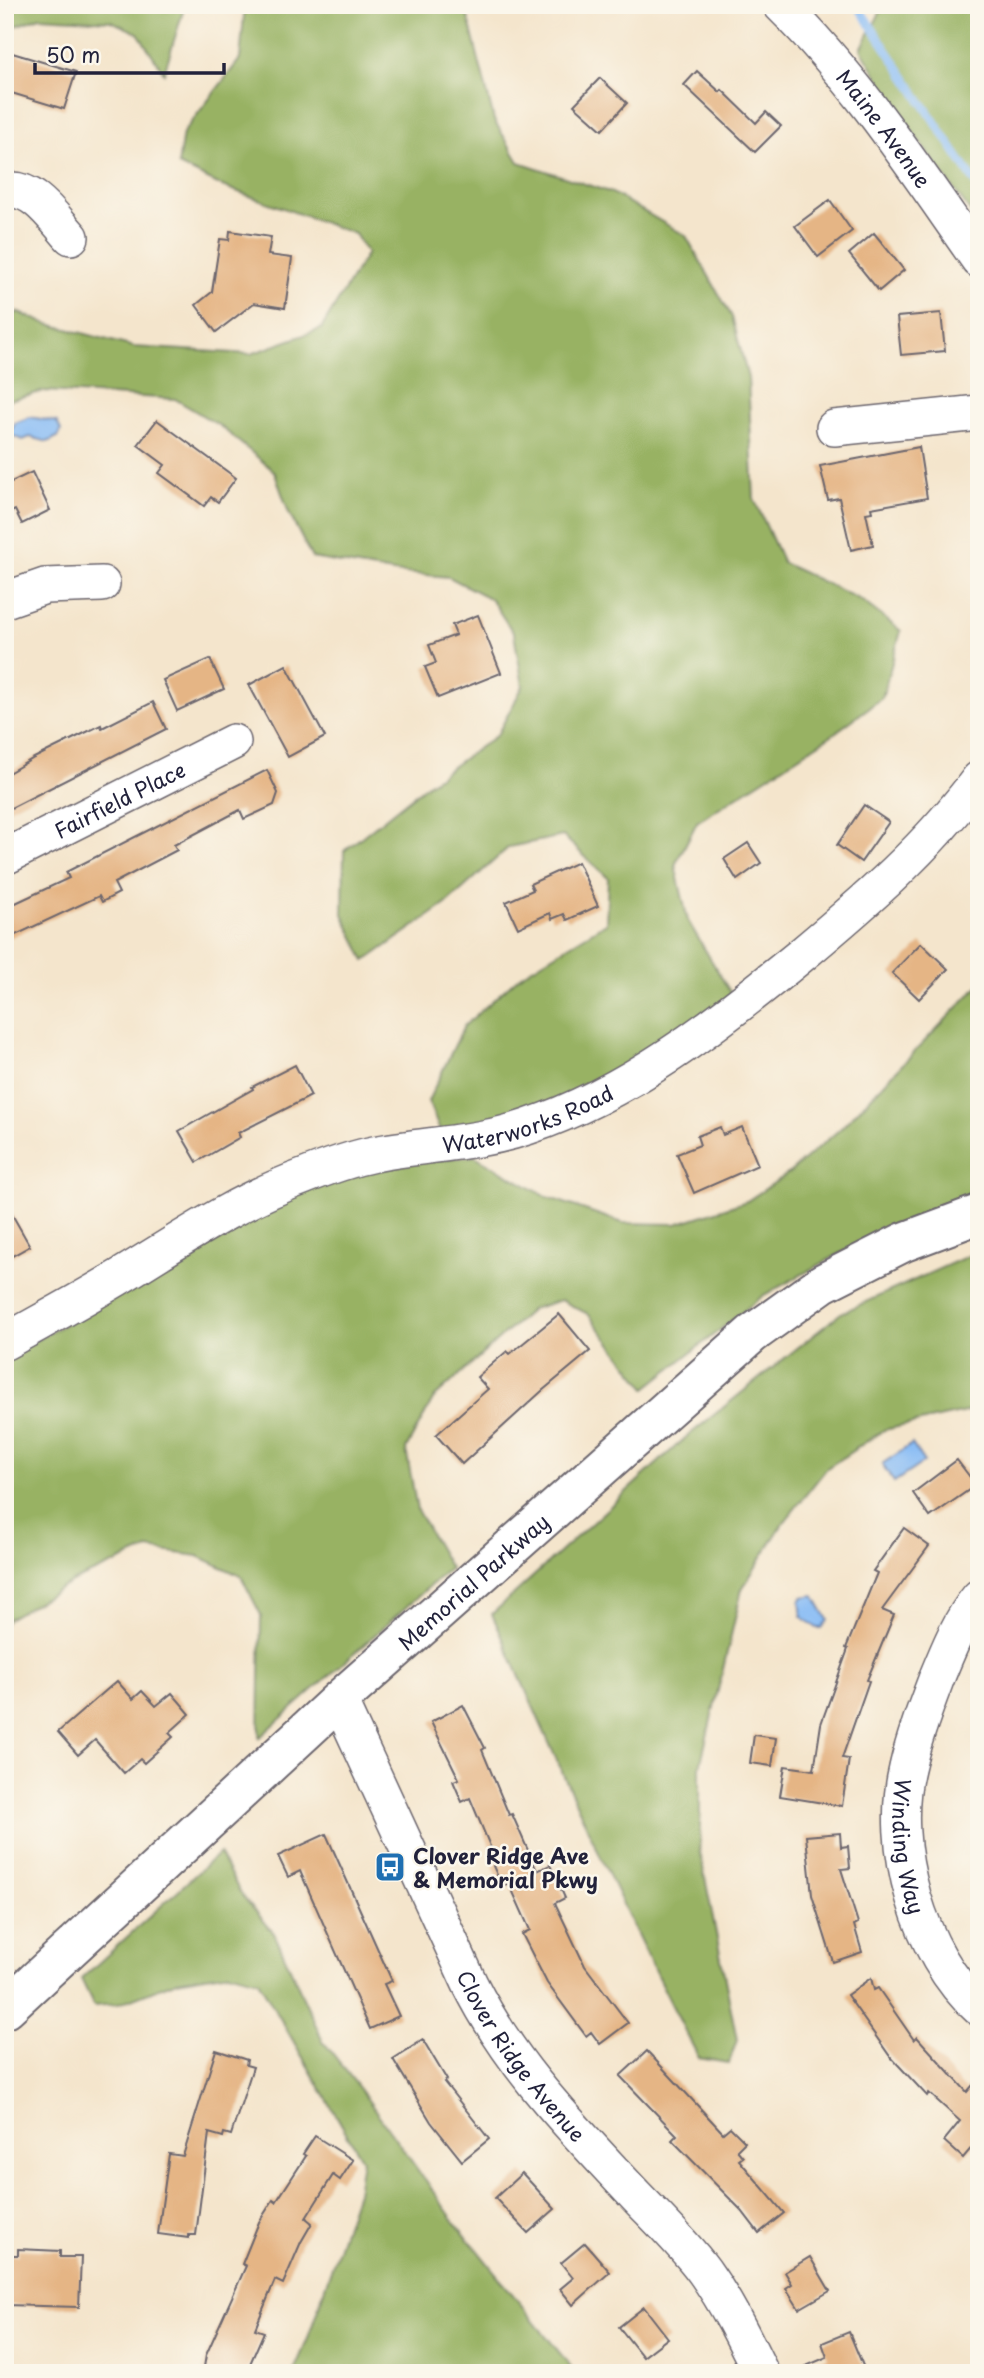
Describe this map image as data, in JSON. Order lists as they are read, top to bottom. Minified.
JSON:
{"streets":{"main road":["Memorial Parkway"],"street":["Maine Avenue","Fairfield Place","Waterworks Road","Winding Way","Clover Ridge Avenue"]},"crossings":[["Memorial Parkway","Clover Ridge Avenue"]],"places":{"bus stop":["Clover Ridge Ave & Memorial Pkwy"]},"scale_bar":"50 m"}
